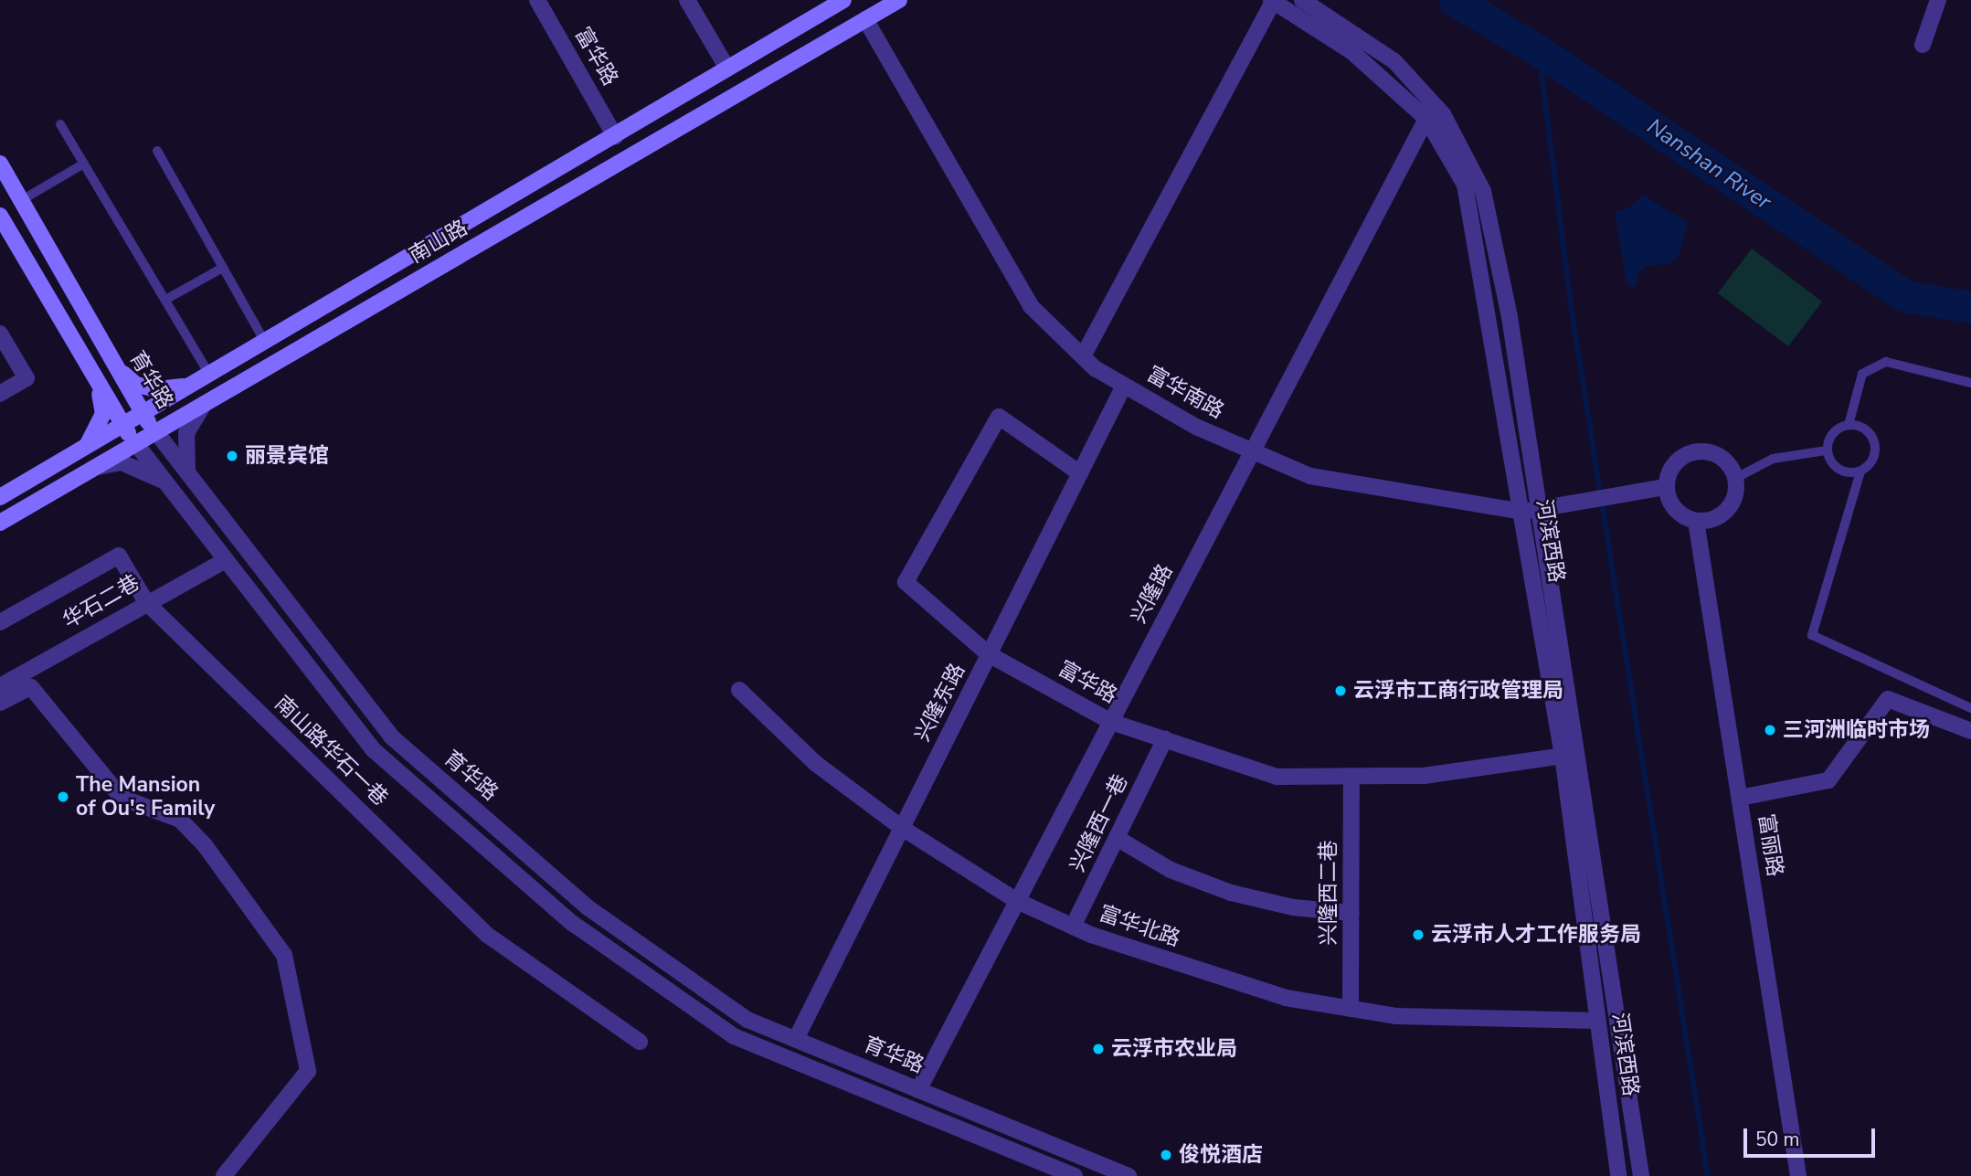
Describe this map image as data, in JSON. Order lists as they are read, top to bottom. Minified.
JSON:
{"streets":{"main road":["南山路","育华路"],"street":["富华路","富华南路","河滨西路","兴隆路","华石二巷","兴隆东路","南山路华石一巷","兴隆西一巷","富丽路","兴隆西二巷","富华北路"]},"crossings":[["富华路","南山路"],["富华路","河滨西路"],["富华路","兴隆路"],["富华路","兴隆东路"],["富华路","兴隆西一巷"],["富华路","兴隆西二巷"],["南山路","育华路"],["南山路","富华南路"],["育华路","兴隆路"],["育华路","华石二巷"],["育华路","兴隆东路"],["富华南路","河滨西路"],["富华南路","兴隆路"],["富华南路","兴隆东路"],["富华南路","富丽路"],["河滨西路","兴隆路"],["河滨西路","富华北路"],["兴隆路","富华北路"],["华石二巷","南山路华石一巷"],["兴隆东路","富华北路"],["兴隆西一巷","富华北路"],["兴隆西二巷","富华北路"]],"water":["Nanshan River"],"places":["丽景宾馆","云浮市工商行政管理局","三河洲临时市场","The Mansion of Ou's Family","云浮市人才工作服务局","云浮市农业局","俊悦酒店"],"scale_bar":"50 m"}
